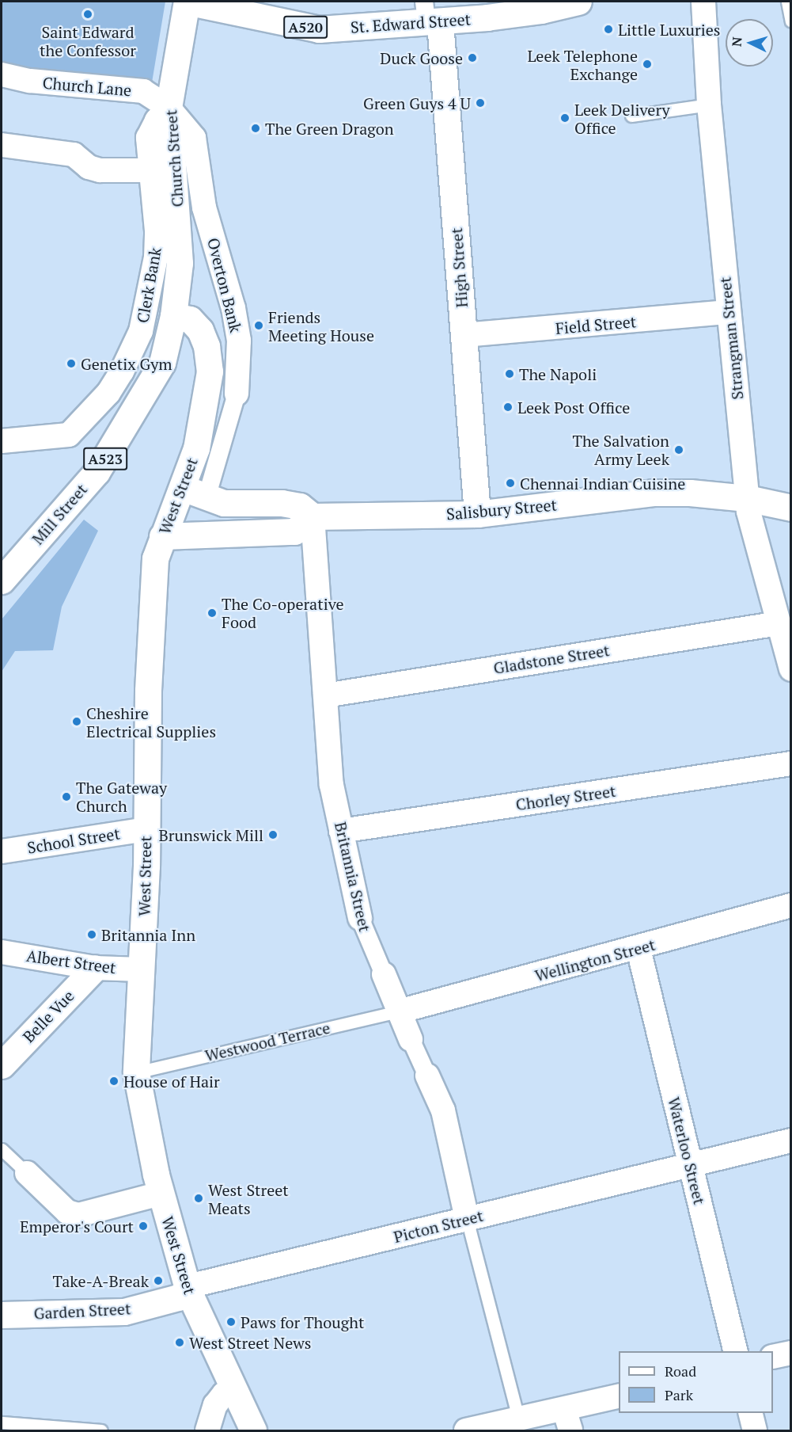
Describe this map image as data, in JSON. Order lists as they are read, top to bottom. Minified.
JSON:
{"streets":{"main road":["St. Edward Street","A520","Church Street","High Street","A523","West Street","Salisbury Street","Mill Street","Belle Vue","Garden Street"],"street":["Church Lane","Clerk Bank","Overton Bank","Field Street","Strangman Street","Gladstone Street","Chorley Street","School Street","Britannia Street","Wellington Street","Albert Street","Waterloo Street","Picton Street"],"lane":["Westwood Terrace"]},"crossings":[["St. Edward Street","Church Street"],["St. Edward Street","High Street"],["Church Lane","Church Street"],["Church Lane","Clerk Bank"],["Church Lane","Overton Bank"],["Church Street","Clerk Bank"],["Church Street","Overton Bank"],["Church Street","West Street"],["Church Street","Mill Street"],["High Street","Field Street"],["High Street","Salisbury Street"],["Clerk Bank","Overton Bank"],["Overton Bank","West Street"],["Field Street","Strangman Street"],["Strangman Street","Salisbury Street"],["Strangman Street","Gladstone Street"],["West Street","Mill Street"],["West Street","School Street"],["West Street","Albert Street"],["West Street","Westwood Terrace"],["West Street","Picton Street"],["West Street","Garden Street"],["Salisbury Street","Britannia Street"],["Gladstone Street","Britannia Street"],["Chorley Street","Britannia Street"],["Britannia Street","Wellington Street"],["Britannia Street","Westwood Terrace"],["Britannia Street","Picton Street"],["Wellington Street","Westwood Terrace"],["Wellington Street","Waterloo Street"],["Albert Street","Belle Vue"],["Waterloo Street","Picton Street"],["Picton Street","Garden Street"]],"places":["Saint Edward the Confessor","Little Luxuries","Duck Goose","Leek Telephone Exchange","Green Guys 4 U","Leek Delivery Office","The Green Dragon","Friends Meeting House","Genetix Gym","The Napoli","Leek Post Office","The Salvation Army Leek","Chennai Indian Cuisine","The Co-operative Food","Cheshire Electrical Supplies","The Gateway Church","Brunswick Mill","Britannia Inn","House of Hair","West Street Meats","Emperor's Court","Take-A-Break","Paws for Thought","West Street News"],"legend":["Road","Park"],"north":"left"}
